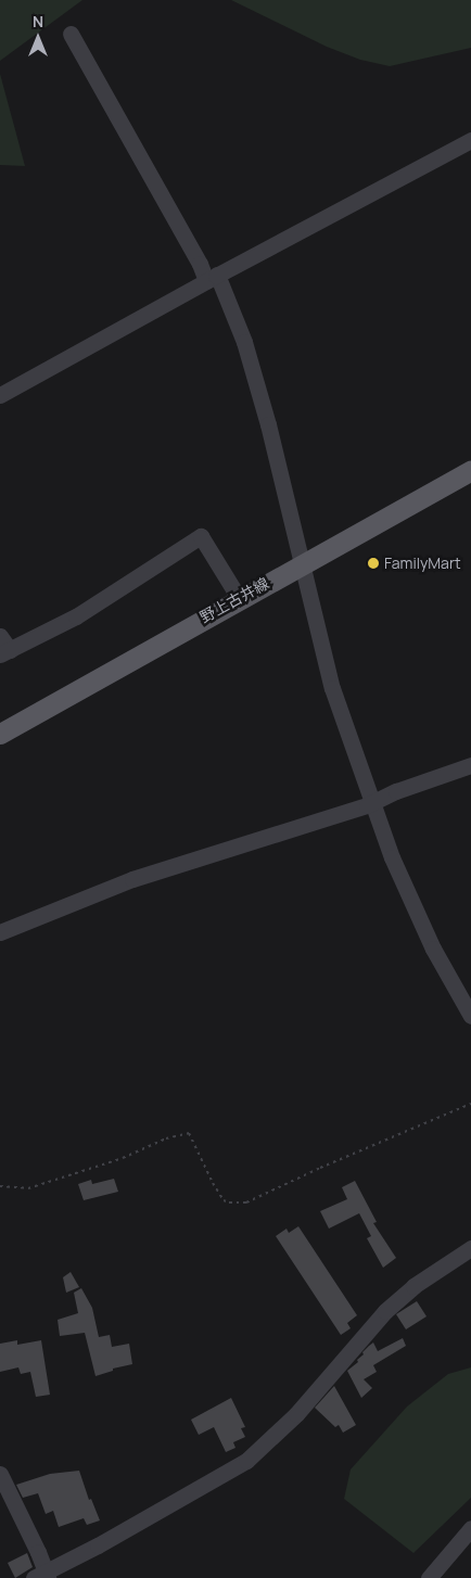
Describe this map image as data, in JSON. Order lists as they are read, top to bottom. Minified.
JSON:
{"streets":{"main road":["野上古井線"]},"places":["FamilyMart"],"north":"top"}
